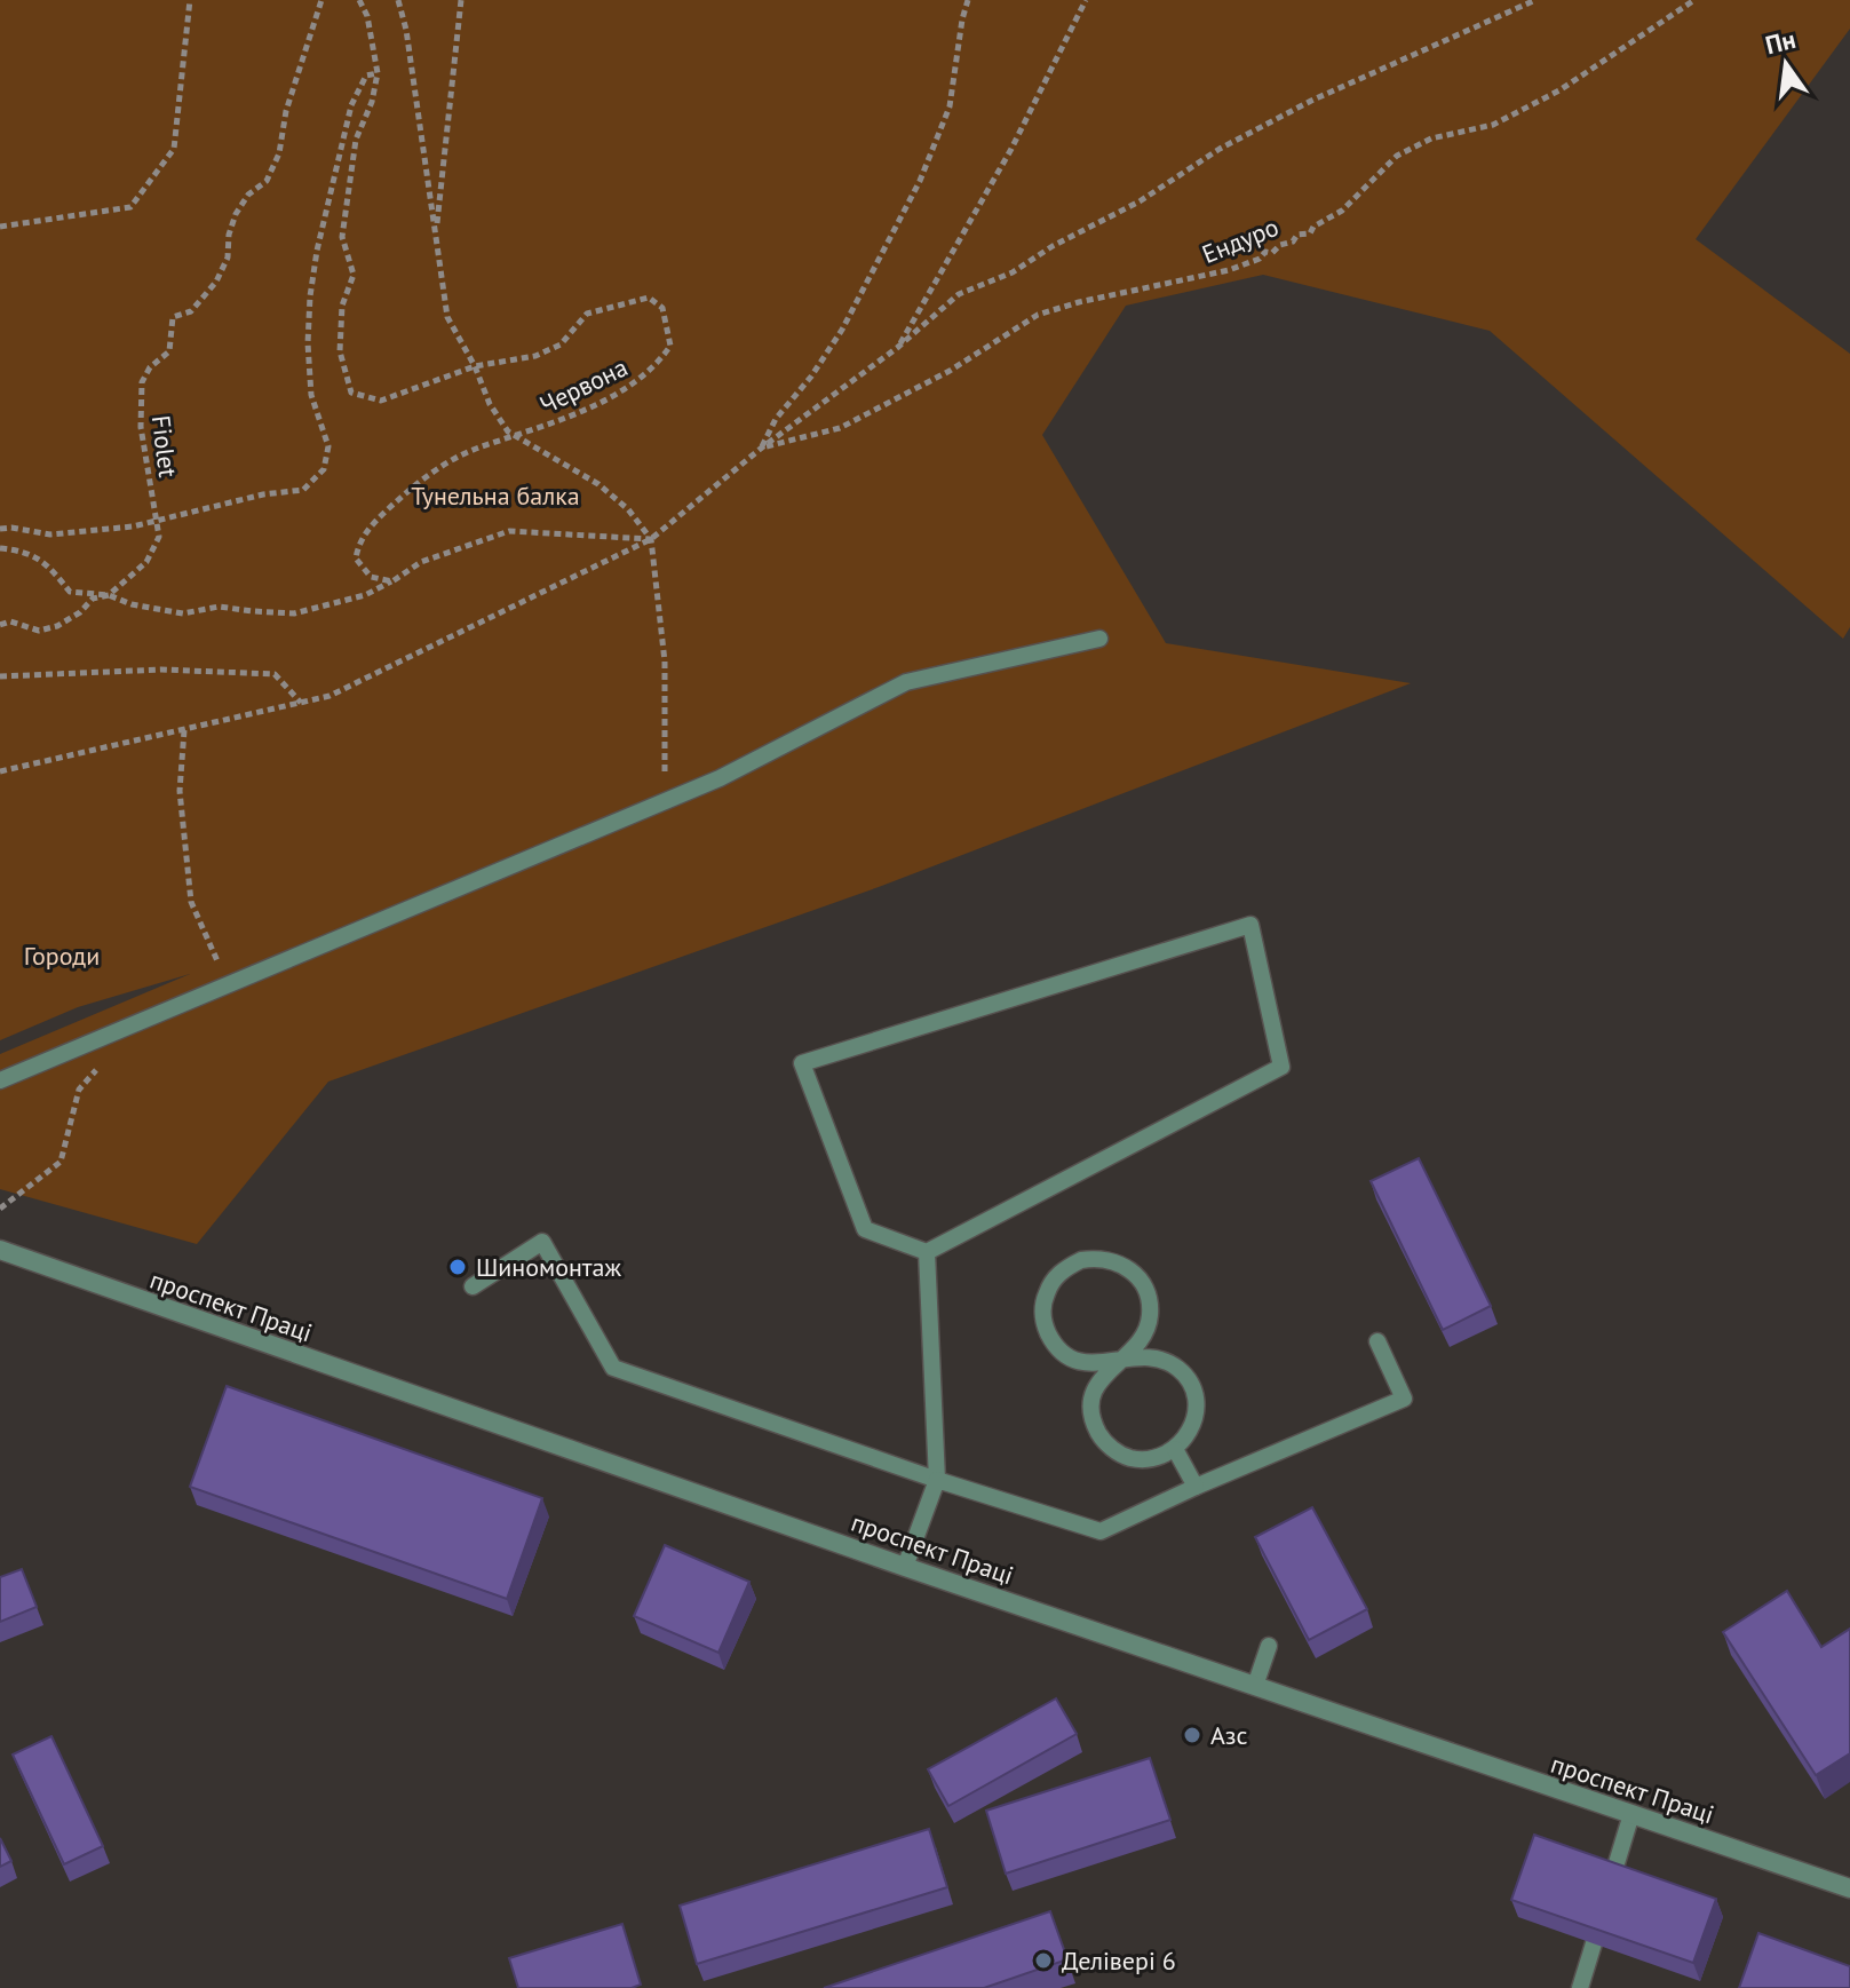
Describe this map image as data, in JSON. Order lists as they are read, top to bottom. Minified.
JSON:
{"streets":{"street":["проспект Праці"],"path":["Ендуро","Червона","Fiolet"]},"parks":["Тунельна балка","Городи"],"places":["Шиномонтаж","Азс","Делівері 6"],"north":"top"}
